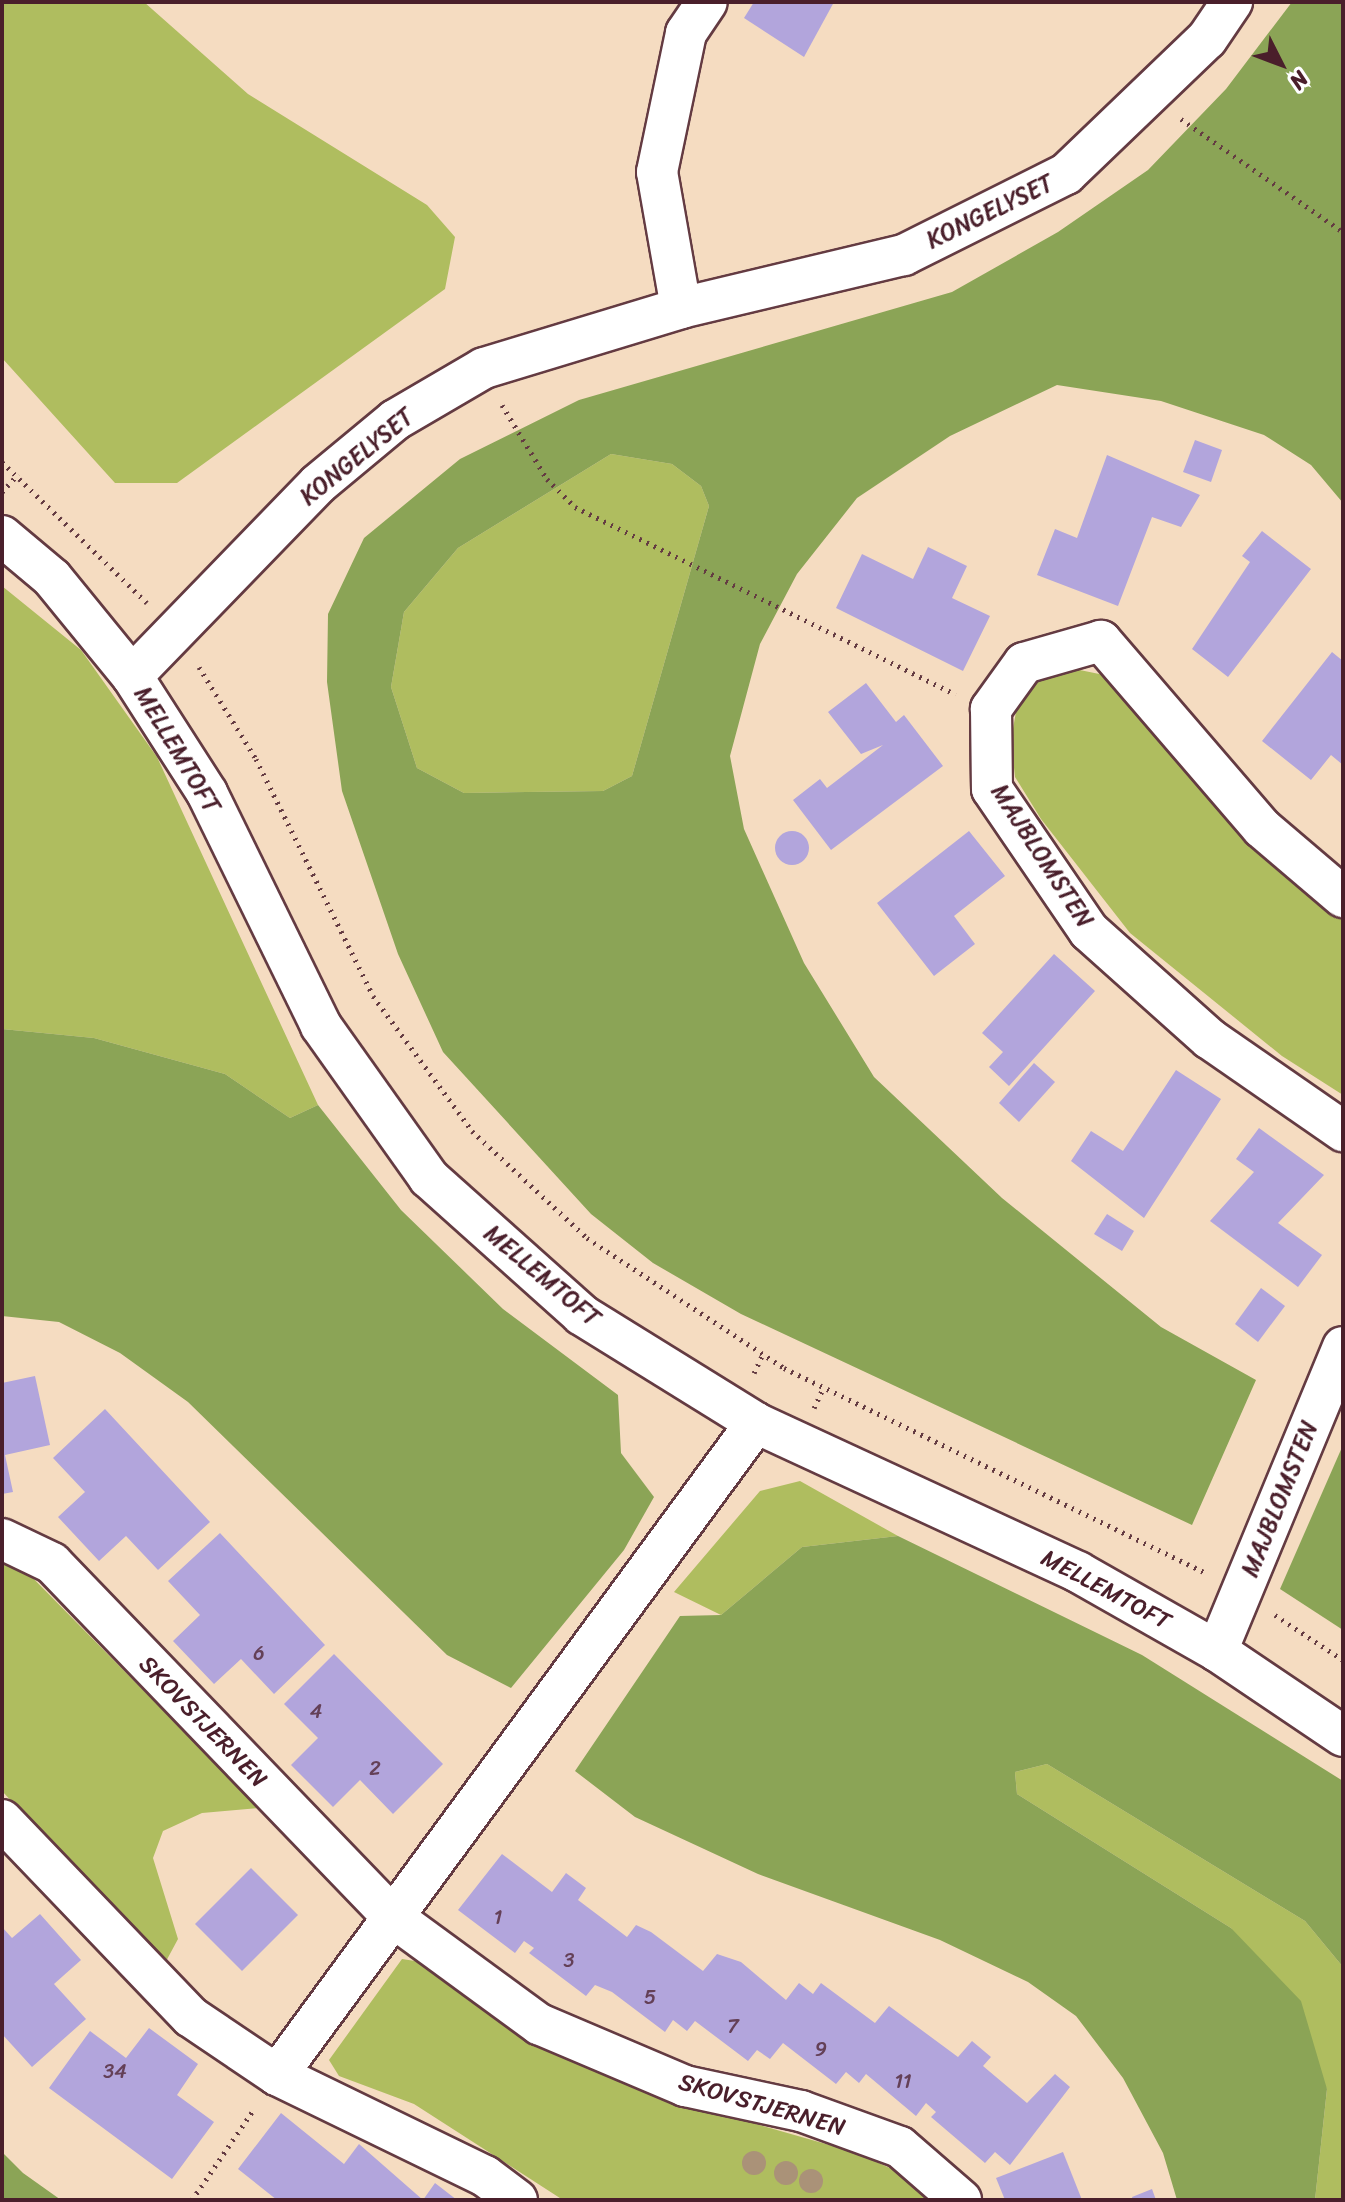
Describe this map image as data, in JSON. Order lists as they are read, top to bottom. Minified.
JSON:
{"streets":{"street":["KONGELYSET","MELLEMTOFT","MAJBLOMSTEN","SKOVSTJERNEN"]},"crossings":[["KONGELYSET","MELLEMTOFT"],["MELLEMTOFT","MAJBLOMSTEN"]],"house_numbers":["6","4","2","1","3","5","7","9","34","11"],"north":"bottom right"}
